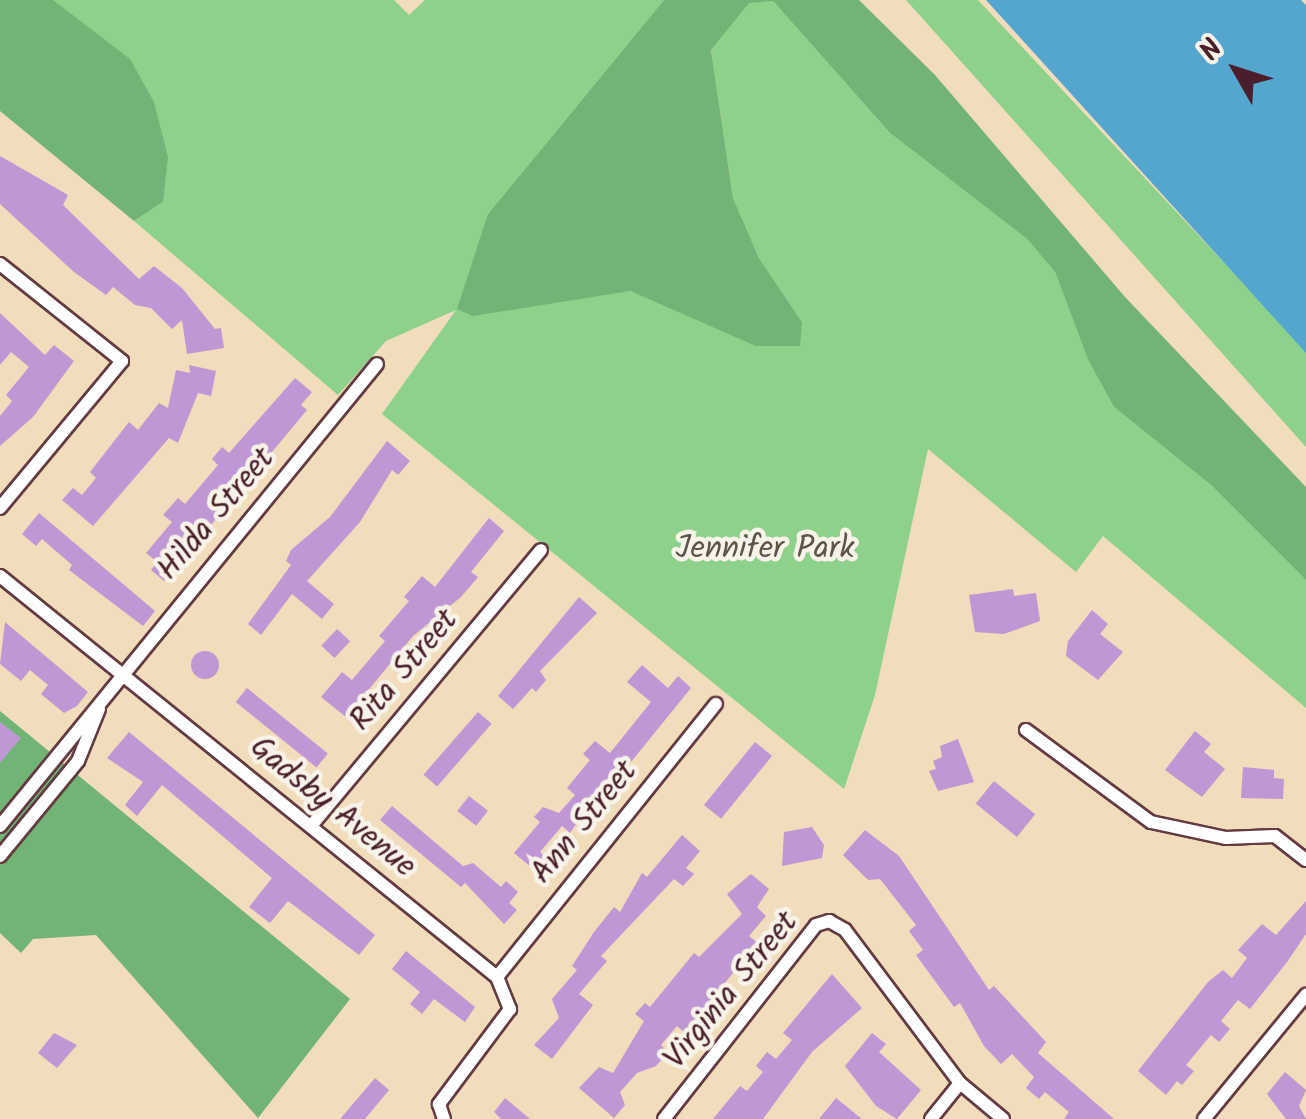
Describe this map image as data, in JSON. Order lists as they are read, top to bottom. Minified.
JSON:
{"streets":{"street":["Hilda Street","Rita Street","Gadsby Avenue","Ann Street","Virginia Street"]},"crossings":[["Hilda Street","Gadsby Avenue"],["Rita Street","Gadsby Avenue"],["Gadsby Avenue","Ann Street"]],"parks":["Jennifer Park"],"north":"top left"}
